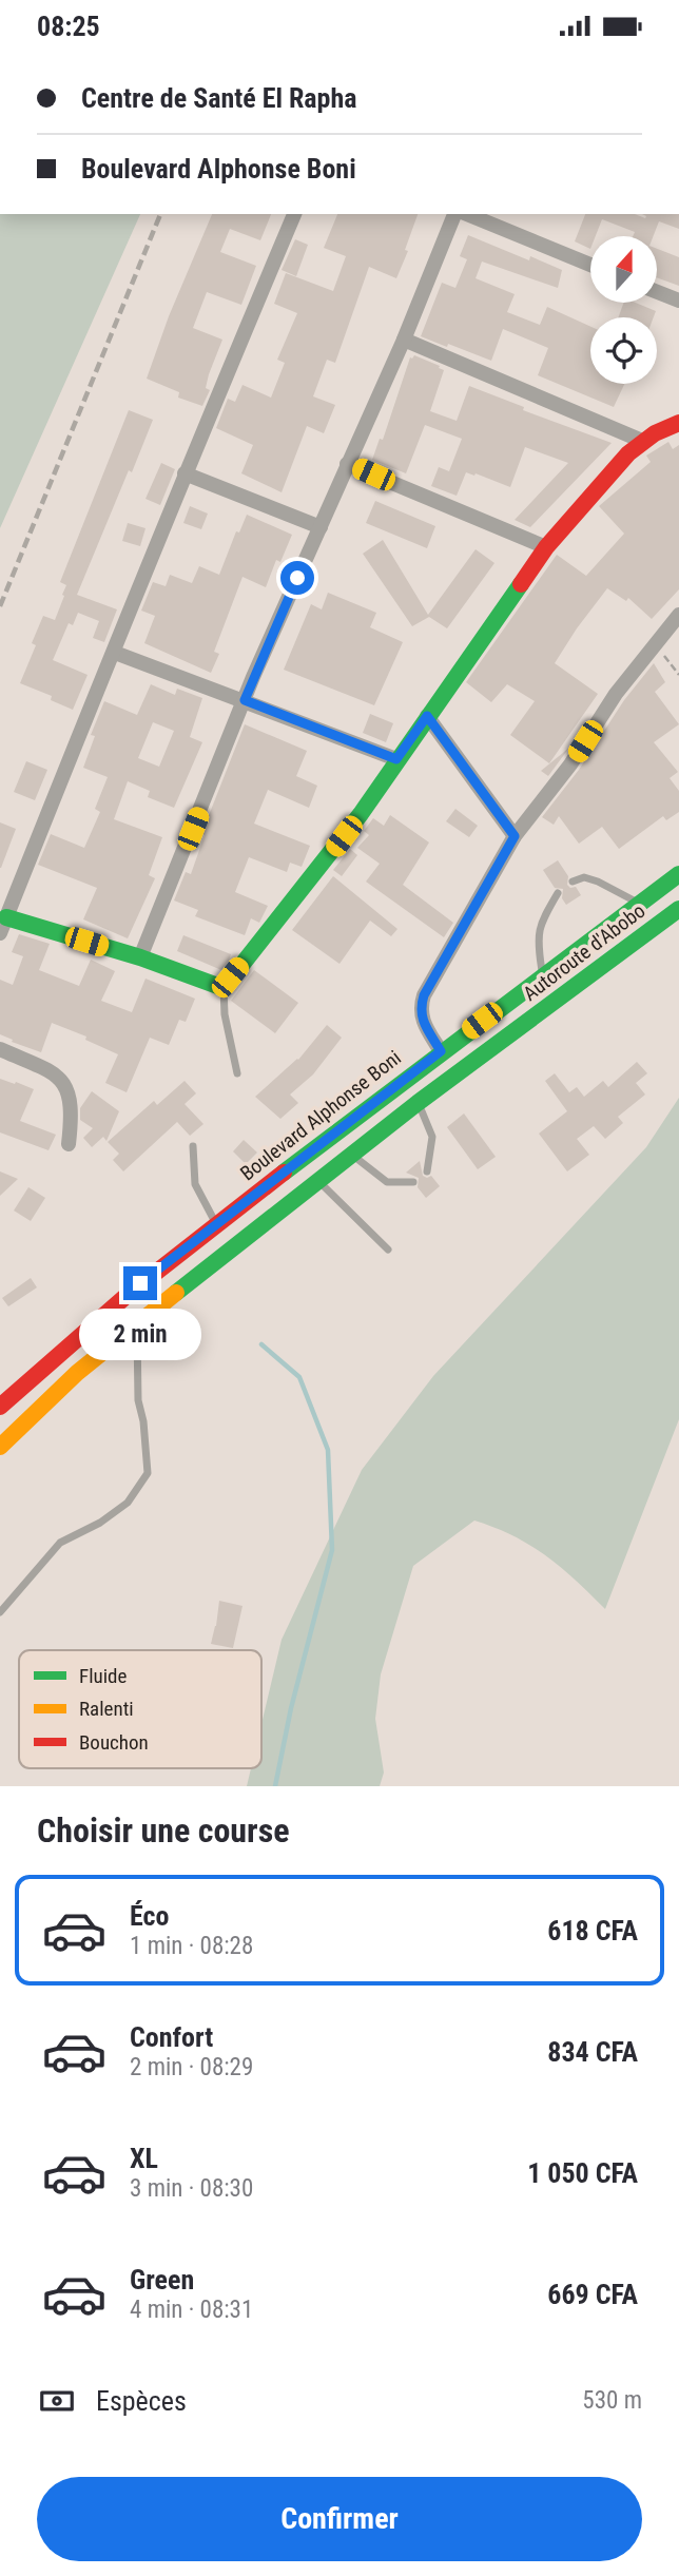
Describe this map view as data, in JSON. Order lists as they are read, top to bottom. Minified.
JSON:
{"streets":{"main road":["Autoroute d'Abobo","Boulevard Alphonse Boni"]},"legend":["Fluide","Ralenti","Bouchon"],"north":"top","page":{"status":"08:25","banner":["Centre de Santé El Rapha","Boulevard Alphonse Boni"],"bubble":"2 min","heading":"Choisir une course","list":[{"name":"Éco","note":"1 min · 08:28","value":"618 CFA"},{"name":"Confort","note":"2 min · 08:29","value":"834 CFA"},{"name":"XL","note":"3 min · 08:30","value":"1 050 CFA"},{"name":"Green","note":"4 min · 08:31","value":"669 CFA"}],"pay":["Espèces","530 m"],"buttons":"Confirmer"}}
